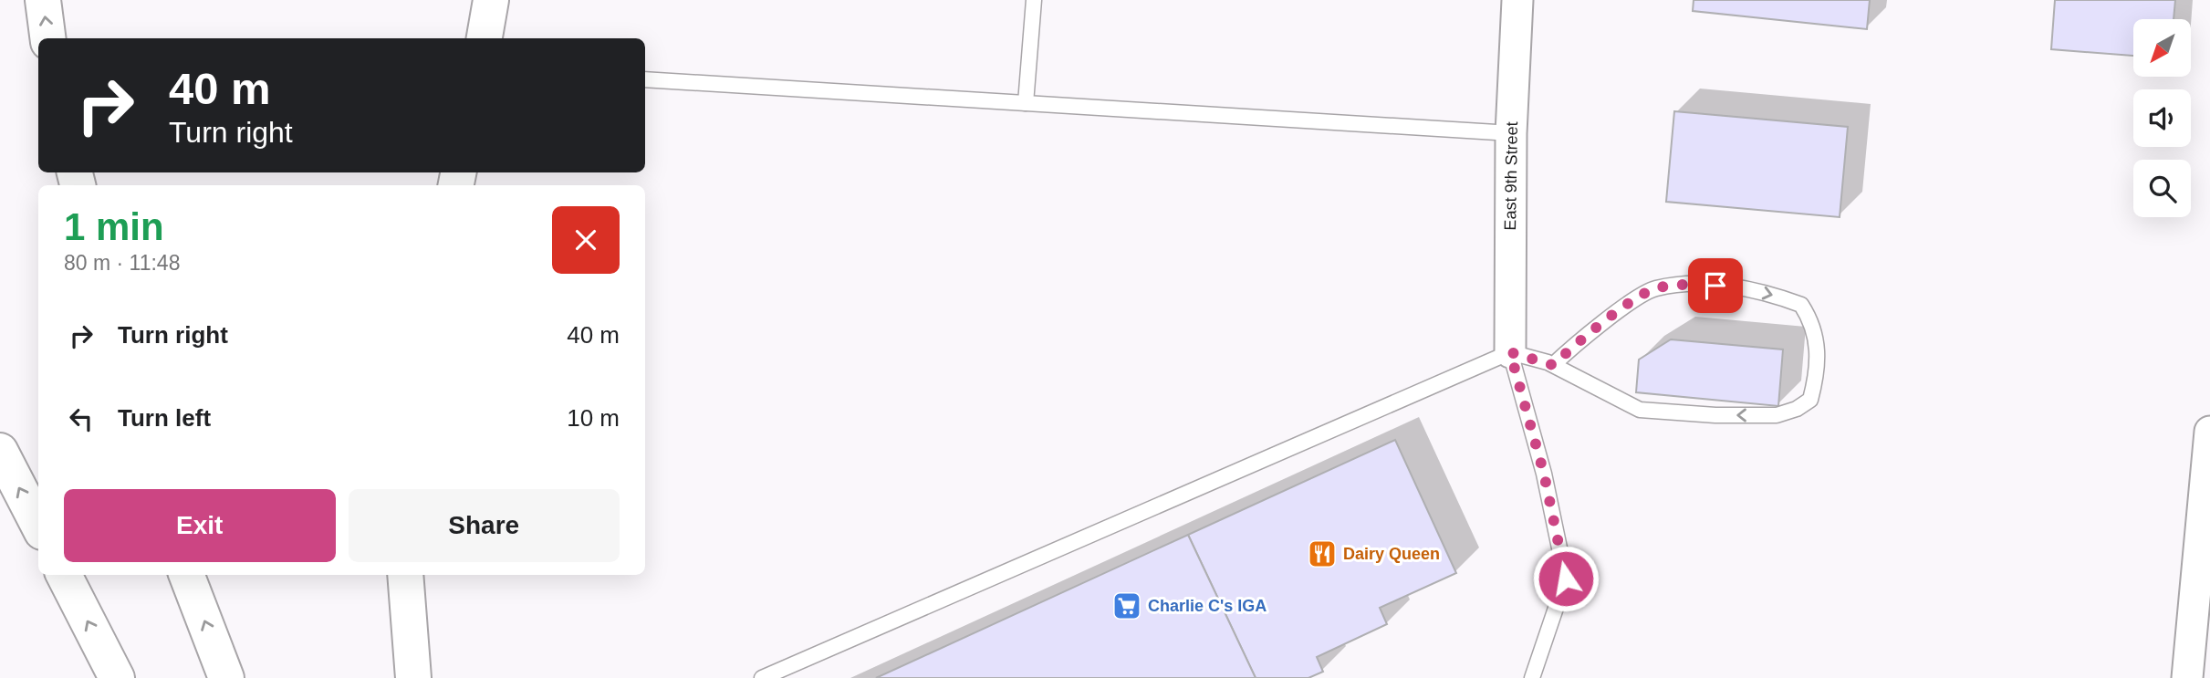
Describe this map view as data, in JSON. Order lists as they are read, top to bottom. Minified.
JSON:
{"streets":{"street":["East 9th Street"]},"places":{"restaurant":["Dairy Queen"],"supermarket":["Charlie C's IGA"]},"north":"bottom left","page":{"turn":["40 m","Turn right"],"heading":["1 min","80 m · 11:48"],"list":[{"name":"Turn right","value":"40 m"},{"name":"Turn left","value":"10 m"}],"buttons":["Exit","Share"]}}
